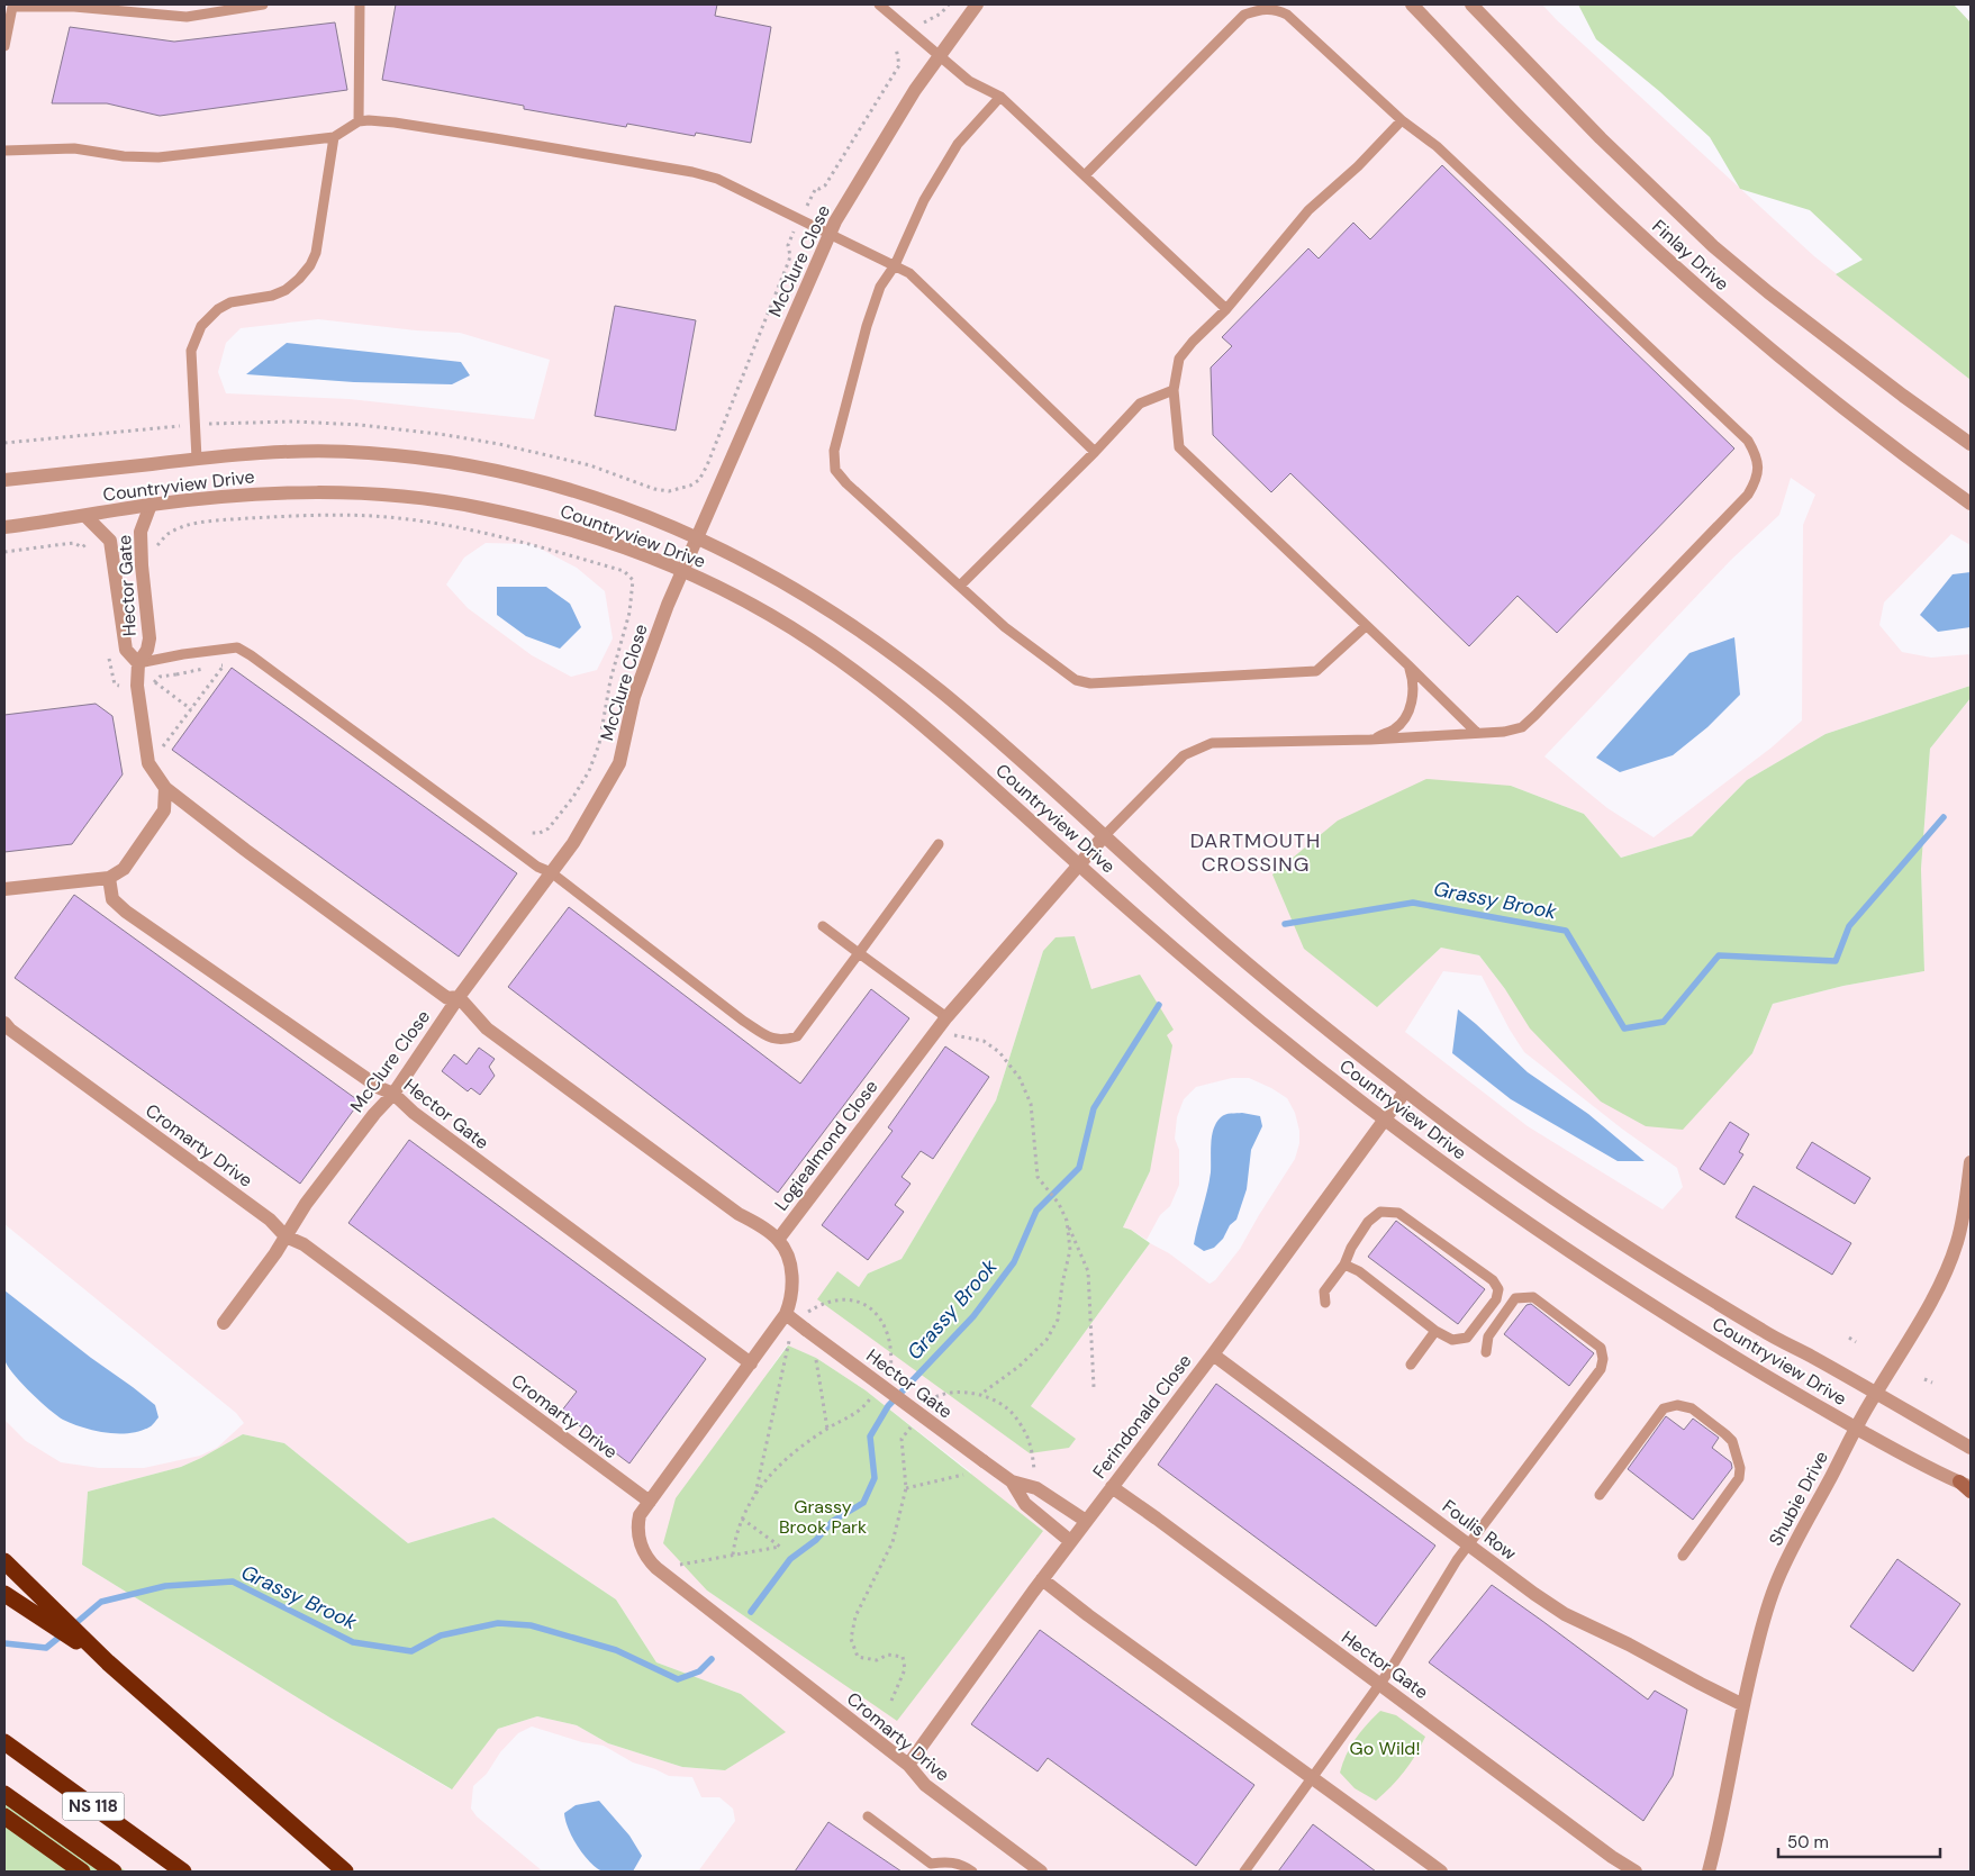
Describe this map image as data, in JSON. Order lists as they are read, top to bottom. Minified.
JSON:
{"streets":{"highway":["NS 118"],"street":["Finlay Drive","McClure Close","Countryview Drive","Hector Gate","Cromarty Drive","Logiealmond Close","Ferindonald Close","Shubie Drive","Foulis Row"]},"crossings":[["McClure Close","Countryview Drive"],["McClure Close","Hector Gate"],["McClure Close","Cromarty Drive"],["Countryview Drive","Hector Gate"],["Countryview Drive","Logiealmond Close"],["Countryview Drive","Ferindonald Close"],["Countryview Drive","Shubie Drive"],["Hector Gate","Logiealmond Close"],["Hector Gate","Ferindonald Close"],["Cromarty Drive","Logiealmond Close"],["Cromarty Drive","Ferindonald Close"],["Ferindonald Close","Foulis Row"],["Shubie Drive","Foulis Row"]],"districts":["DARTMOUTH CROSSING"],"water":["Grassy Brook"],"parks":["Grassy Brook Park","Go Wild!"],"scale_bar":"50 m"}
